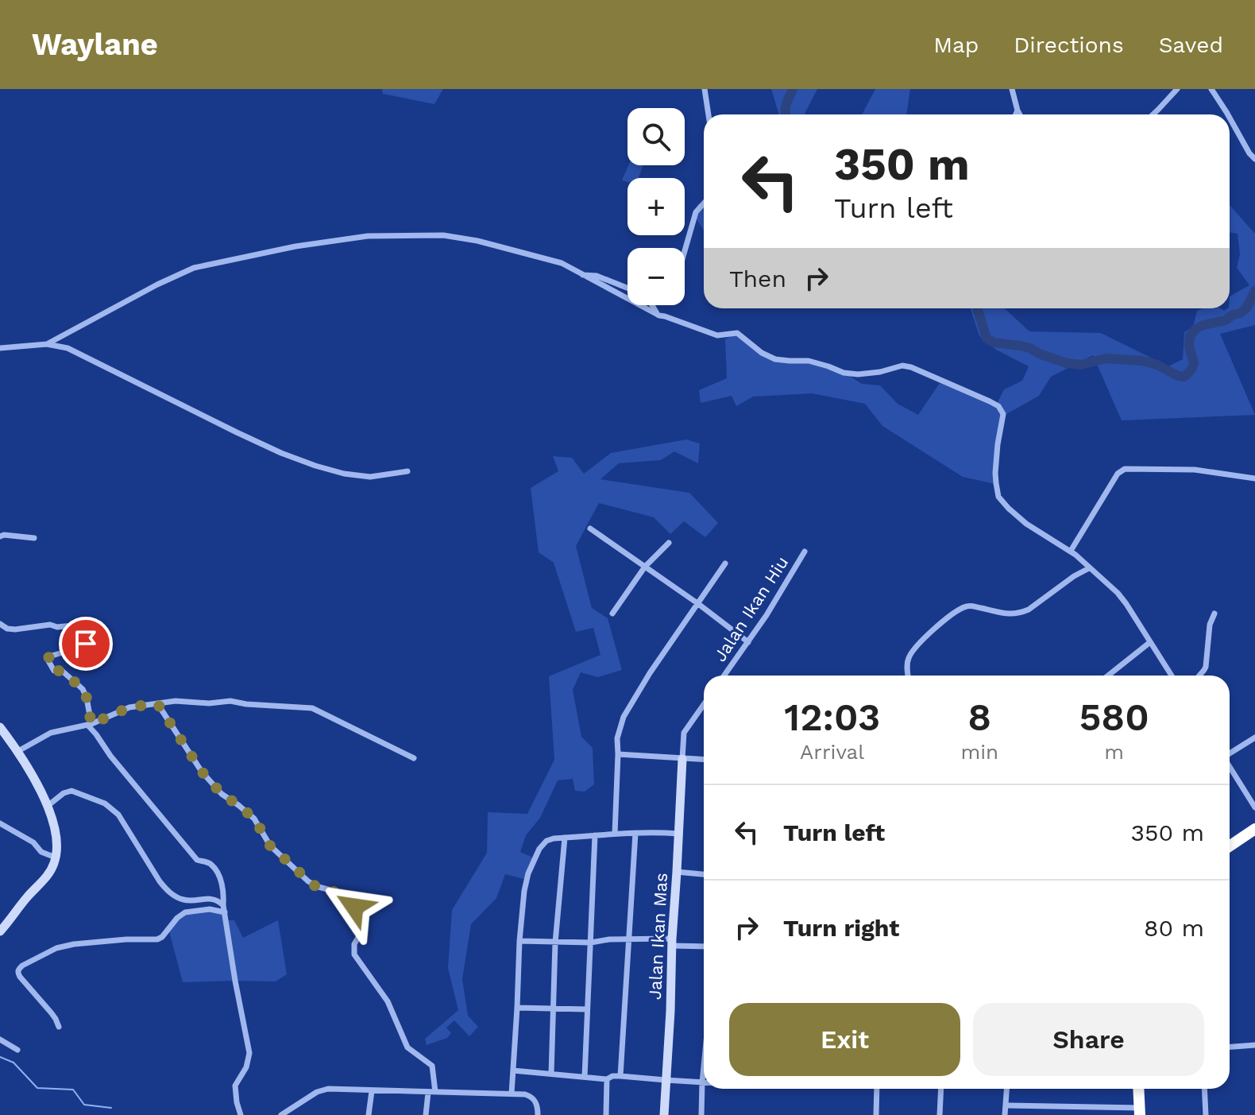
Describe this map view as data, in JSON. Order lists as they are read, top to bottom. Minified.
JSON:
{"streets":{"street":["Jalan Ikan Hiu","Jalan Ikan Mas"]},"page":{"header":"Waylane","nav":["Map","Directions","Saved"],"map_buttons":["+","−"],"turn":["350 m","Turn left"],"then":"Then","eta":["12:03","Arrival","8","min","580","m"],"list":[{"name":"Turn left","value":"350 m"},{"name":"Turn right","value":"80 m"}],"buttons":["Exit","Share"]}}
